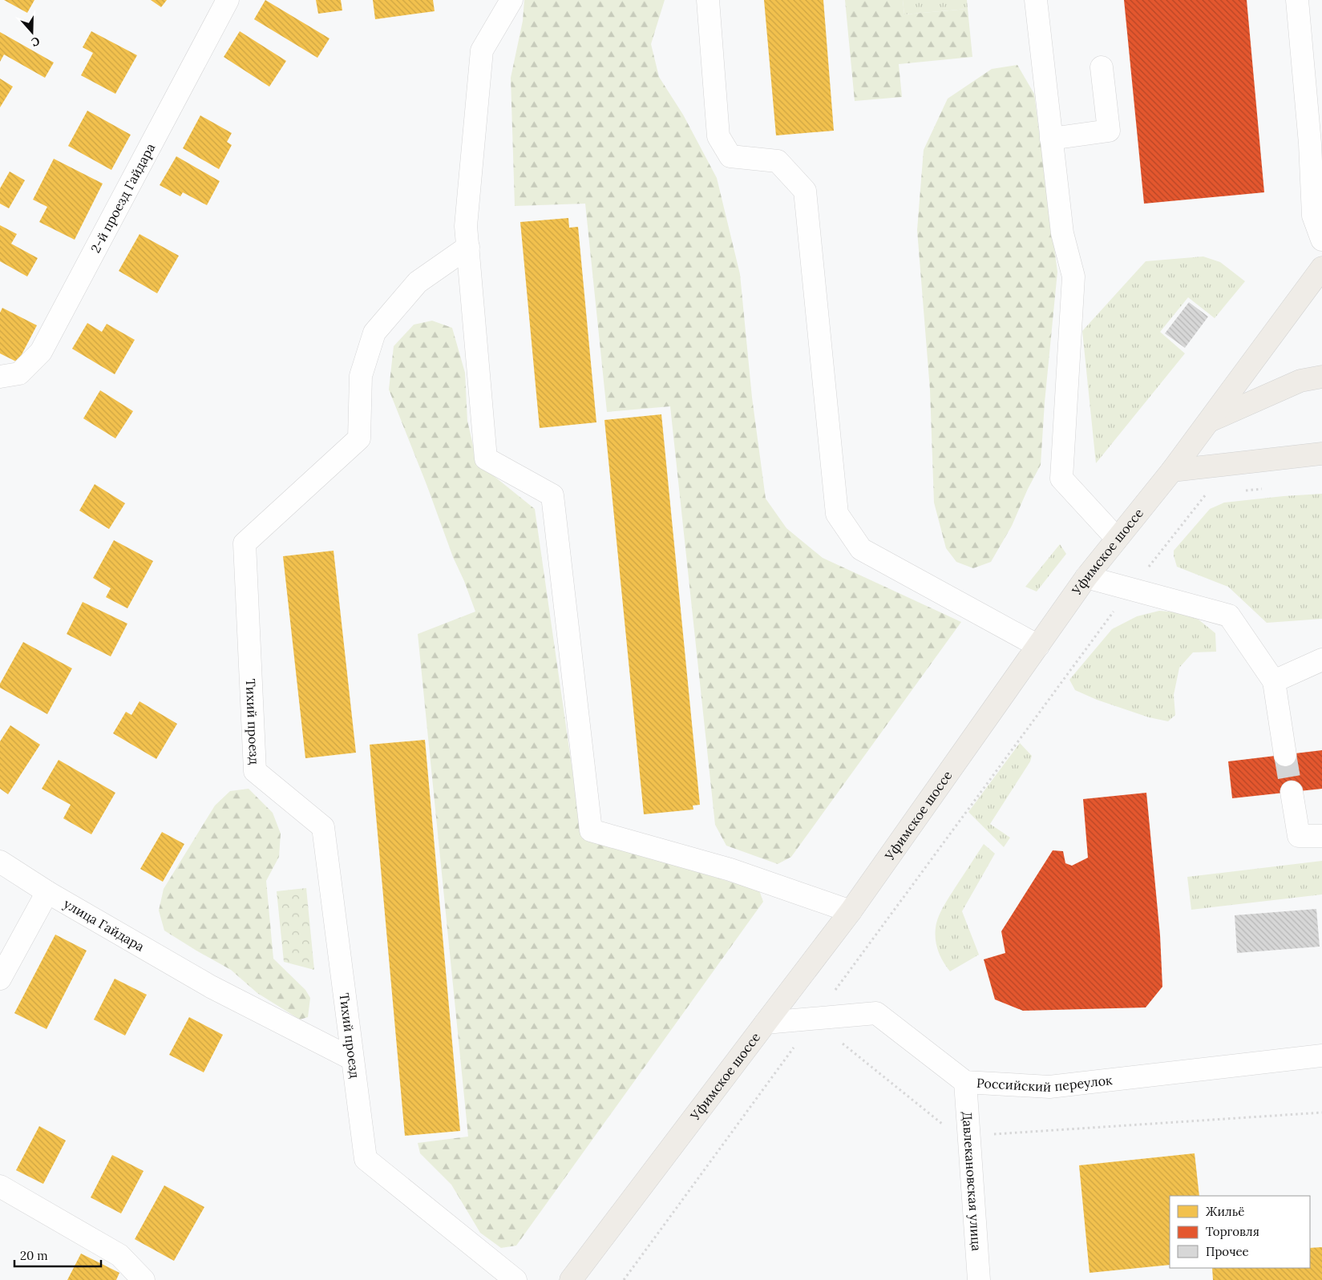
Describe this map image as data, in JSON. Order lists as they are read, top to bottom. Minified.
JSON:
{"streets":{"main road":["Уфимское шоссе"],"street":["2-й проезд Гайдара","Тихий проезд","улица Гайдара","Российский переулок","Давлекановская улица"]},"crossings":[["Уфимское шоссе","Российский переулок"],["Тихий проезд","улица Гайдара"],["Российский переулок","Давлекановская улица"]],"legend":["Жильё","Торговля","Прочее"],"scale_bar":"20 m","north":"bottom"}
